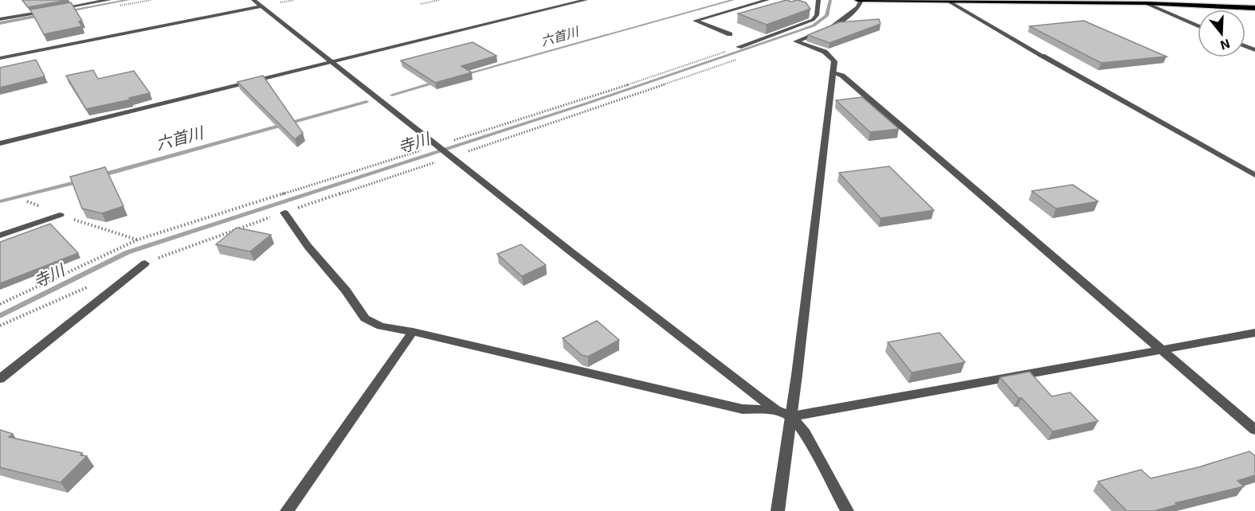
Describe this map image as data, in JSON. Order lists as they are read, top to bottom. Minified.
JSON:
{"water":["六首川","寺川"],"north":"bottom"}
